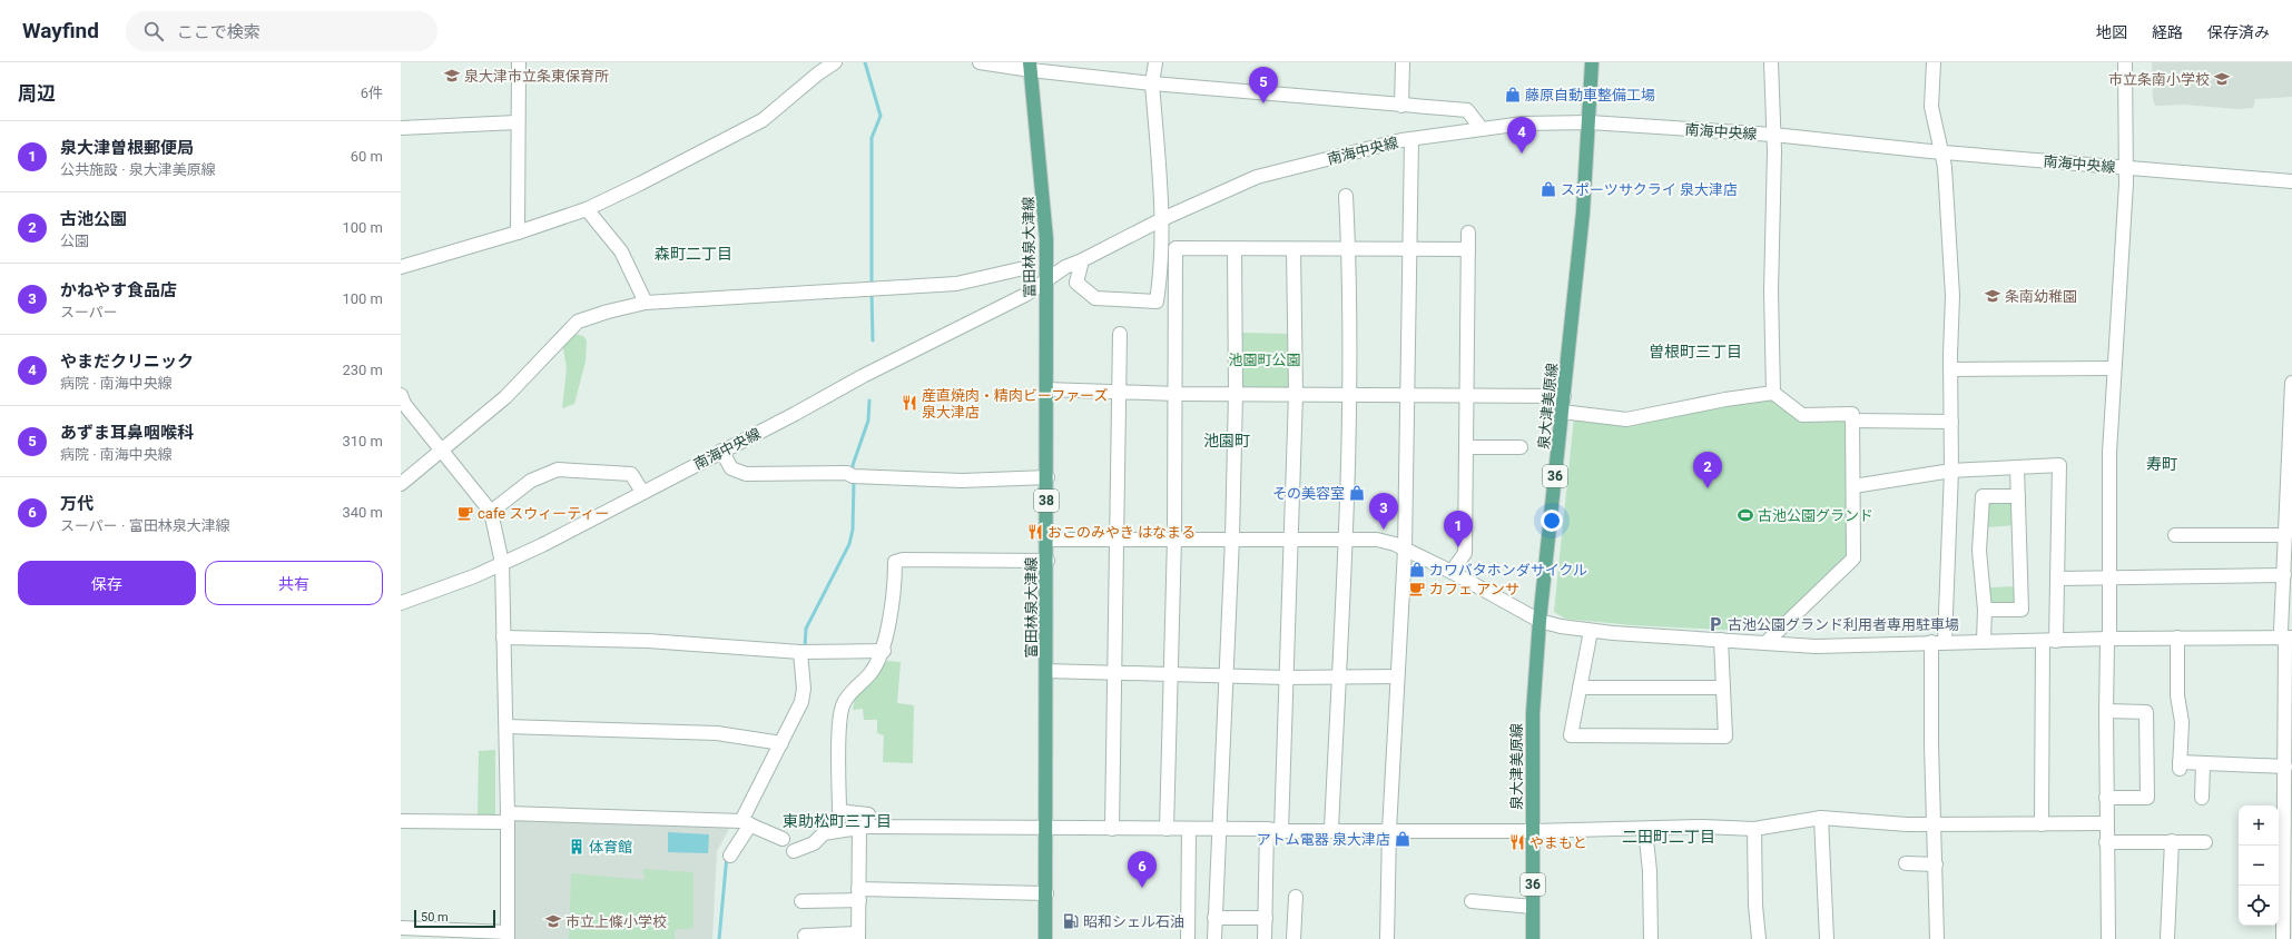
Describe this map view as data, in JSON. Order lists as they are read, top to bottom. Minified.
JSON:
{"streets":{"main road":["富田林泉大津線","泉大津美原線","36","38"],"street":["南海中央線"]},"crossings":[["南海中央線","富田林泉大津線"],["南海中央線","泉大津美原線"]],"districts":["森町二丁目","曽根町三丁目","池園町","寿町","東助松町三丁目","二田町二丁目"],"parks":["池園町公園"],"places":{"school or university":["泉大津市立条東保育所","市立条南小学校","条南幼稚園","市立上條小学校"],"shop":["藤原自動車整備工場","スポーツサクライ 泉大津店","その美容室","カワバタホンダサイクル","アトム電器 泉大津店"],"restaurant":["産直焼肉・精肉ビーファーズ 泉大津店","おこのみやき はなまる","やまもと"],"cafe":["cafe スウィーティー","カフェ アンサ"],"sports":["古池公園グランド"],"parking":["古池公園グランド利用者専用駐車場"],"building":["体育館"],"fuel station":["昭和シェル石油"]},"scale_bar":"50 m","page":{"header":"Wayfind","search":"ここで検索","nav":["地図","経路","保存済み"],"heading":["周辺","6件"],"pins":["5","4","2","3","1","6"],"list":[{"mark":"1","name":"泉大津曽根郵便局","note":"公共施設 · 泉大津美原線","value":"60 m"},{"mark":"2","name":"古池公園","note":"公園","value":"100 m"},{"mark":"3","name":"かねやす食品店","note":"スーパー","value":"100 m"},{"mark":"4","name":"やまだクリニック","note":"病院 · 南海中央線","value":"230 m"},{"mark":"5","name":"あずま耳鼻咽喉科","note":"病院 · 南海中央線","value":"310 m"},{"mark":"6","name":"万代","note":"スーパー · 富田林泉大津線","value":"340 m"}],"buttons":["保存","共有"],"map_buttons":["+","−"],"scale":"50 m"}}
